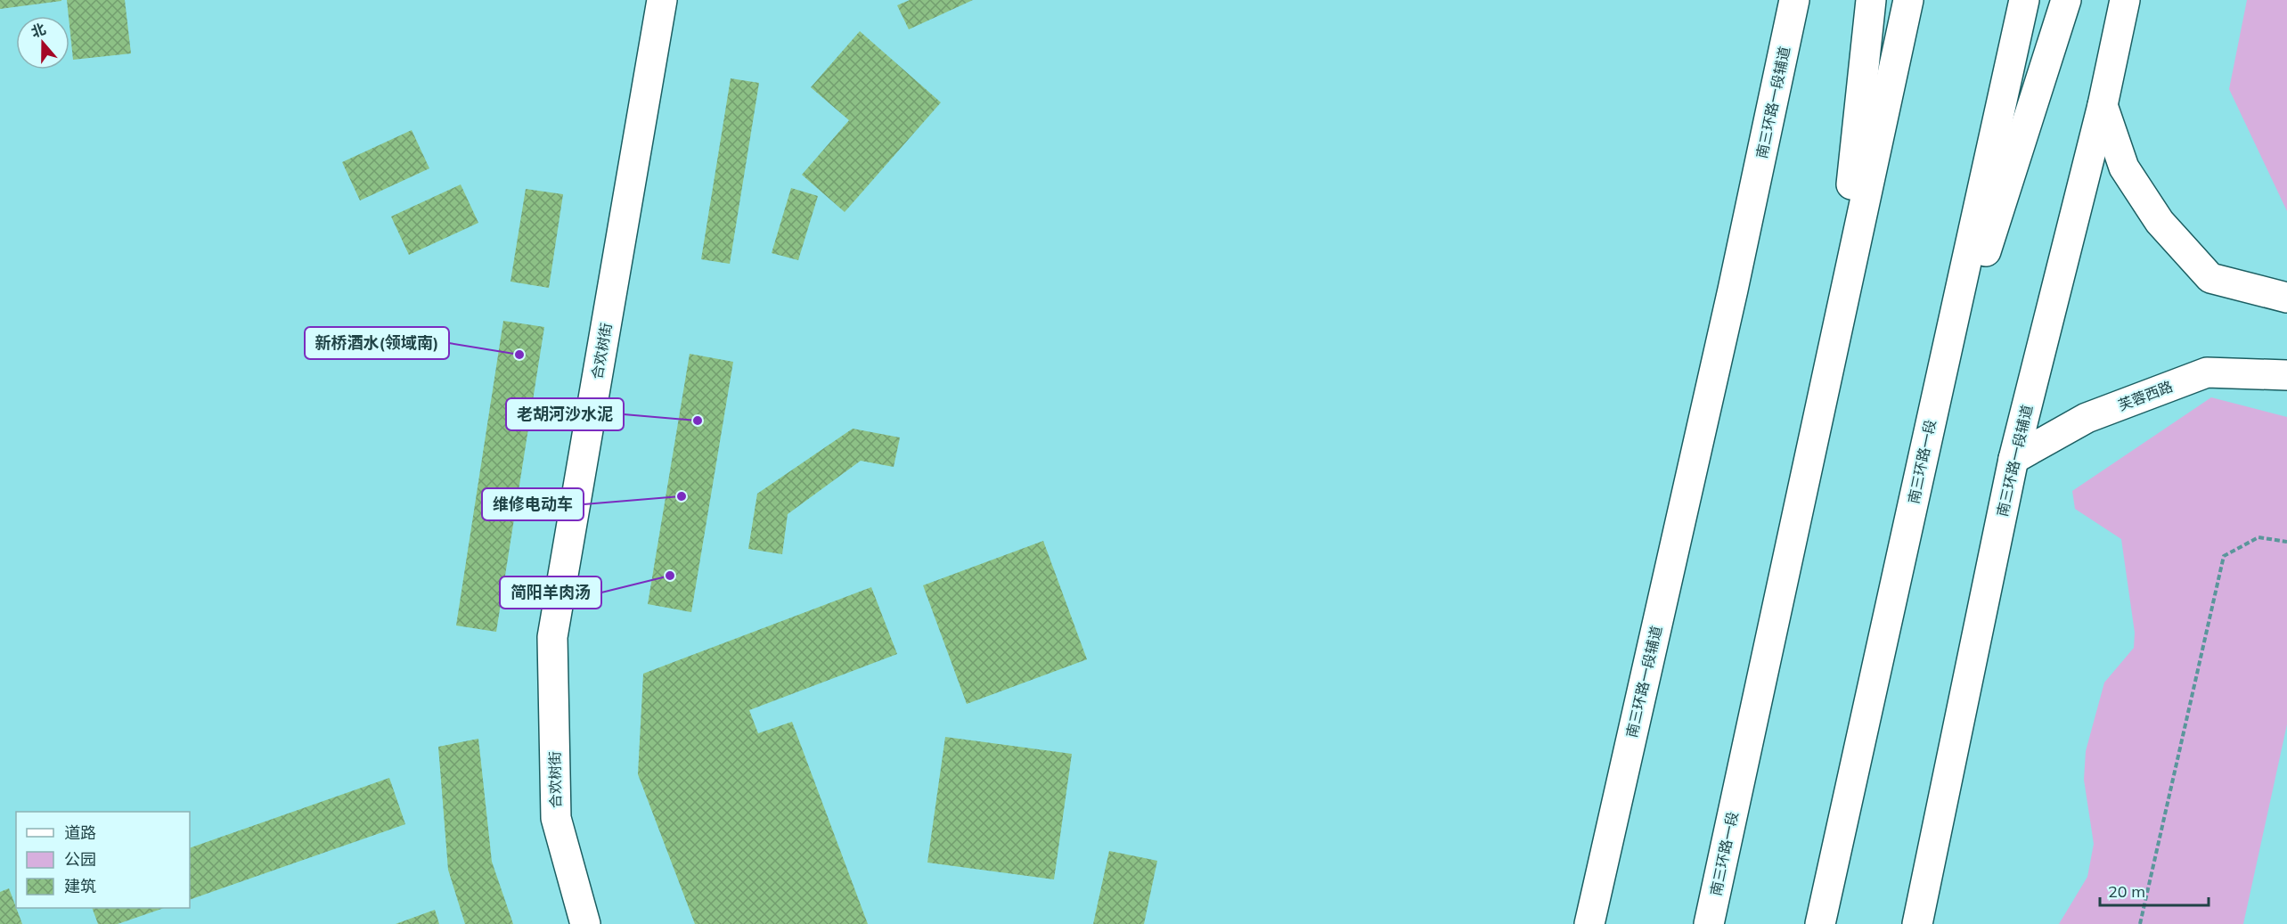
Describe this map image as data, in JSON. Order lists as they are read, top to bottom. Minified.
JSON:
{"streets":{"main road":["南三环路一段辅道","合欢树街","芙蓉西路","南三环路一段"]},"crossings":[["南三环路一段辅道","芙蓉西路"]],"places":["新桥酒水(领域南)","老胡河沙水泥","维修电动车","简阳羊肉汤"],"legend":["道路","公园","建筑"],"scale_bar":"20 m","north":"top"}
